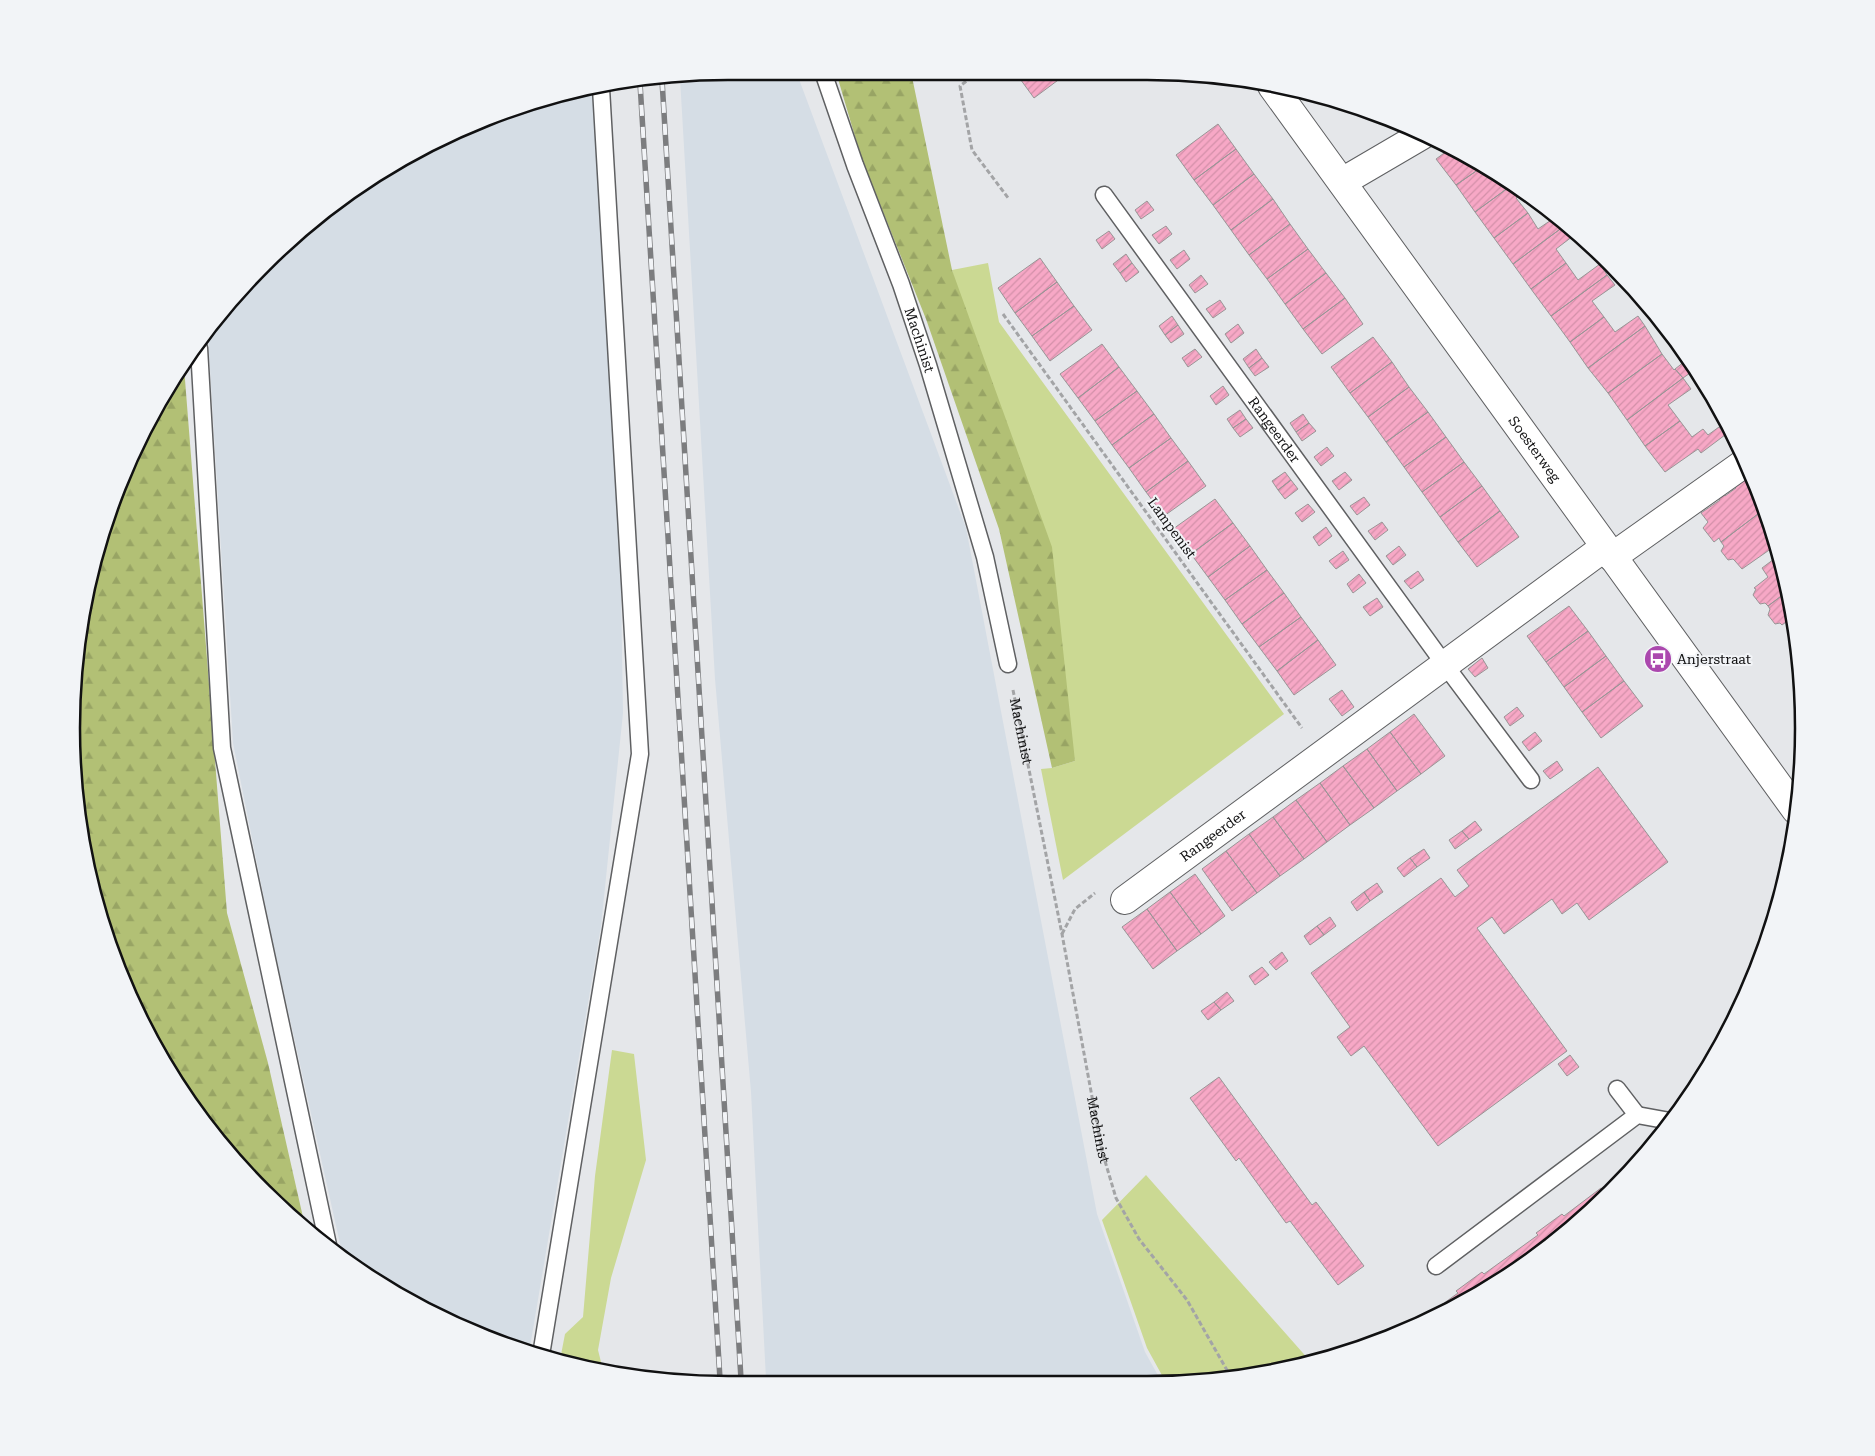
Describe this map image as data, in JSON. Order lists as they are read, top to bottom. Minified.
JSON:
{"streets":{"street":["Rangeerder","Soesterweg"],"lane":["Machinist"],"path":["Lampenist"]},"crossings":[["Rangeerder","Soesterweg"],["Rangeerder","Lampenist"]],"places":{"bus stop":["Anjerstraat"]}}
